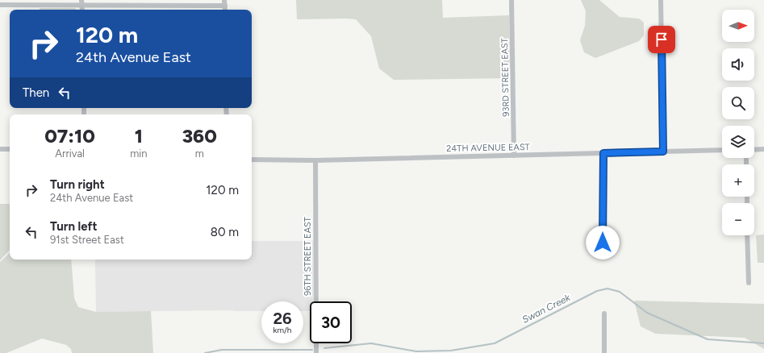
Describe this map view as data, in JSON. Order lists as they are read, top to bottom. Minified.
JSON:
{"streets":{"street":["93RD STREET EAST","24TH AVENUE EAST","96TH STREET EAST"]},"crossings":[["93RD STREET EAST","24TH AVENUE EAST"],["24TH AVENUE EAST","96TH STREET EAST"]],"water":["Swan Creek"],"north":"right","page":{"map_buttons":["+","−"],"turn":["120 m","24th Avenue East"],"then":"Then","eta":["07:10","Arrival","1","min","360","m"],"list":[{"name":"Turn right","note":"24th Avenue East","value":"120 m"},{"name":"Turn left","note":"91st Street East","value":"80 m"}],"speed":"26 km/h","limit":"30"}}
